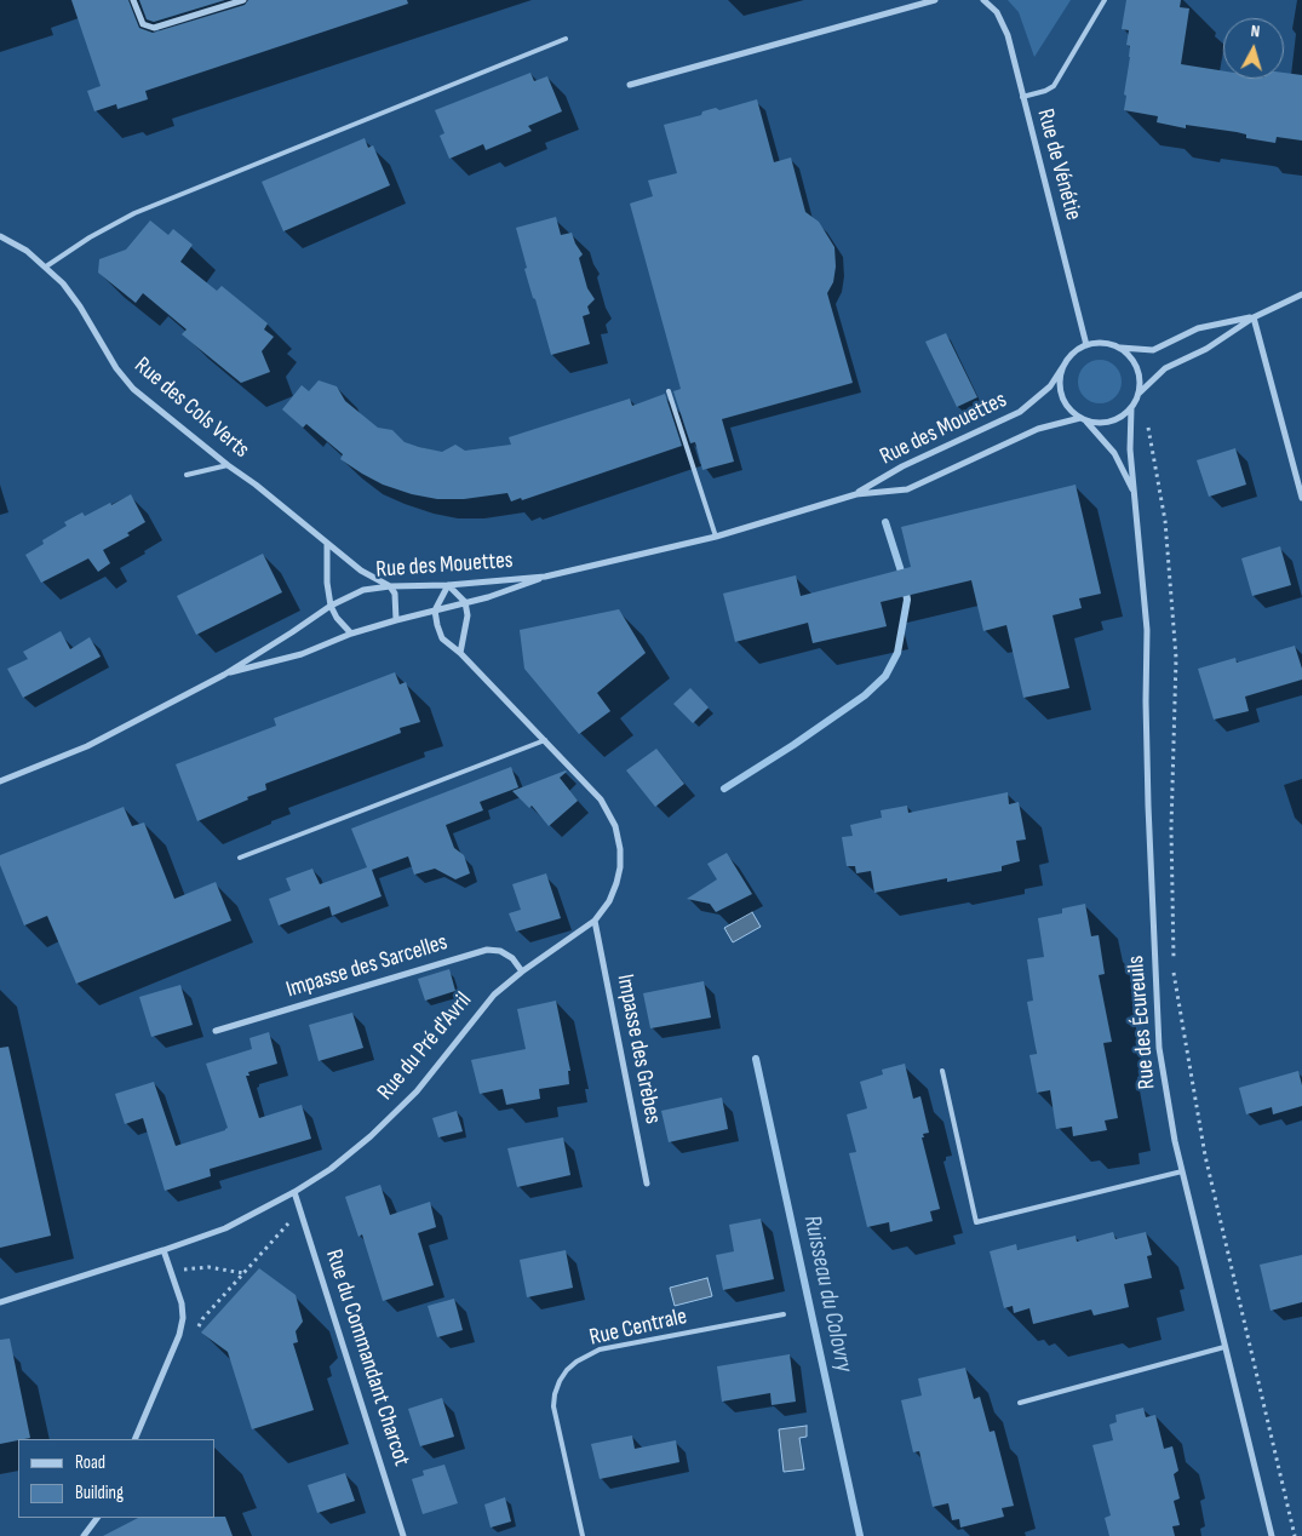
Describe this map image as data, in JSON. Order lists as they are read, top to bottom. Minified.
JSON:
{"streets":{"street":["Rue de Vénétie","Rue des Cols Verts","Rue des Mouettes","Impasse des Sarcelles","Rue des Écureuils","Rue du Pré d'Avril","Impasse des Grèbes","Rue du Commandant Charcot"],"lane":["Rue Centrale"]},"crossings":[["Rue de Vénétie","Rue des Mouettes"],["Rue de Vénétie","Rue des Écureuils"],["Rue des Cols Verts","Rue des Mouettes"],["Rue des Mouettes","Rue des Écureuils"],["Rue des Mouettes","Rue du Pré d'Avril"],["Impasse des Sarcelles","Rue du Pré d'Avril"],["Rue du Pré d'Avril","Impasse des Grèbes"],["Rue du Pré d'Avril","Rue du Commandant Charcot"]],"water":["Ruisseau du Colovry"],"legend":["Road","Building"],"north":"top"}
